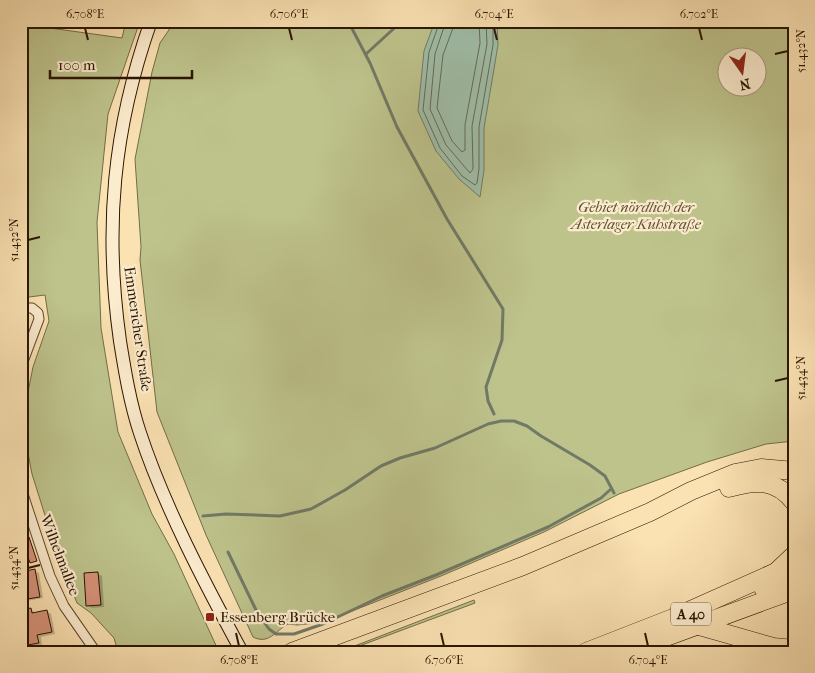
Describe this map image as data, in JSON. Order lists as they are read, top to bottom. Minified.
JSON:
{"streets":{"highway":["A 40"],"main road":["Emmericher Straße"],"street":["Wilhelmallee"]},"parks":["Gebiet nördlich der Asterlager Kuhstraße"],"places":{"transit":["Essenberg Brücke"]},"scale_bar":"100 m","north":"bottom","coordinates":["6.708°E","6.706°E","6.704°E","6.702°E","51.432°N","51.434°N"]}
